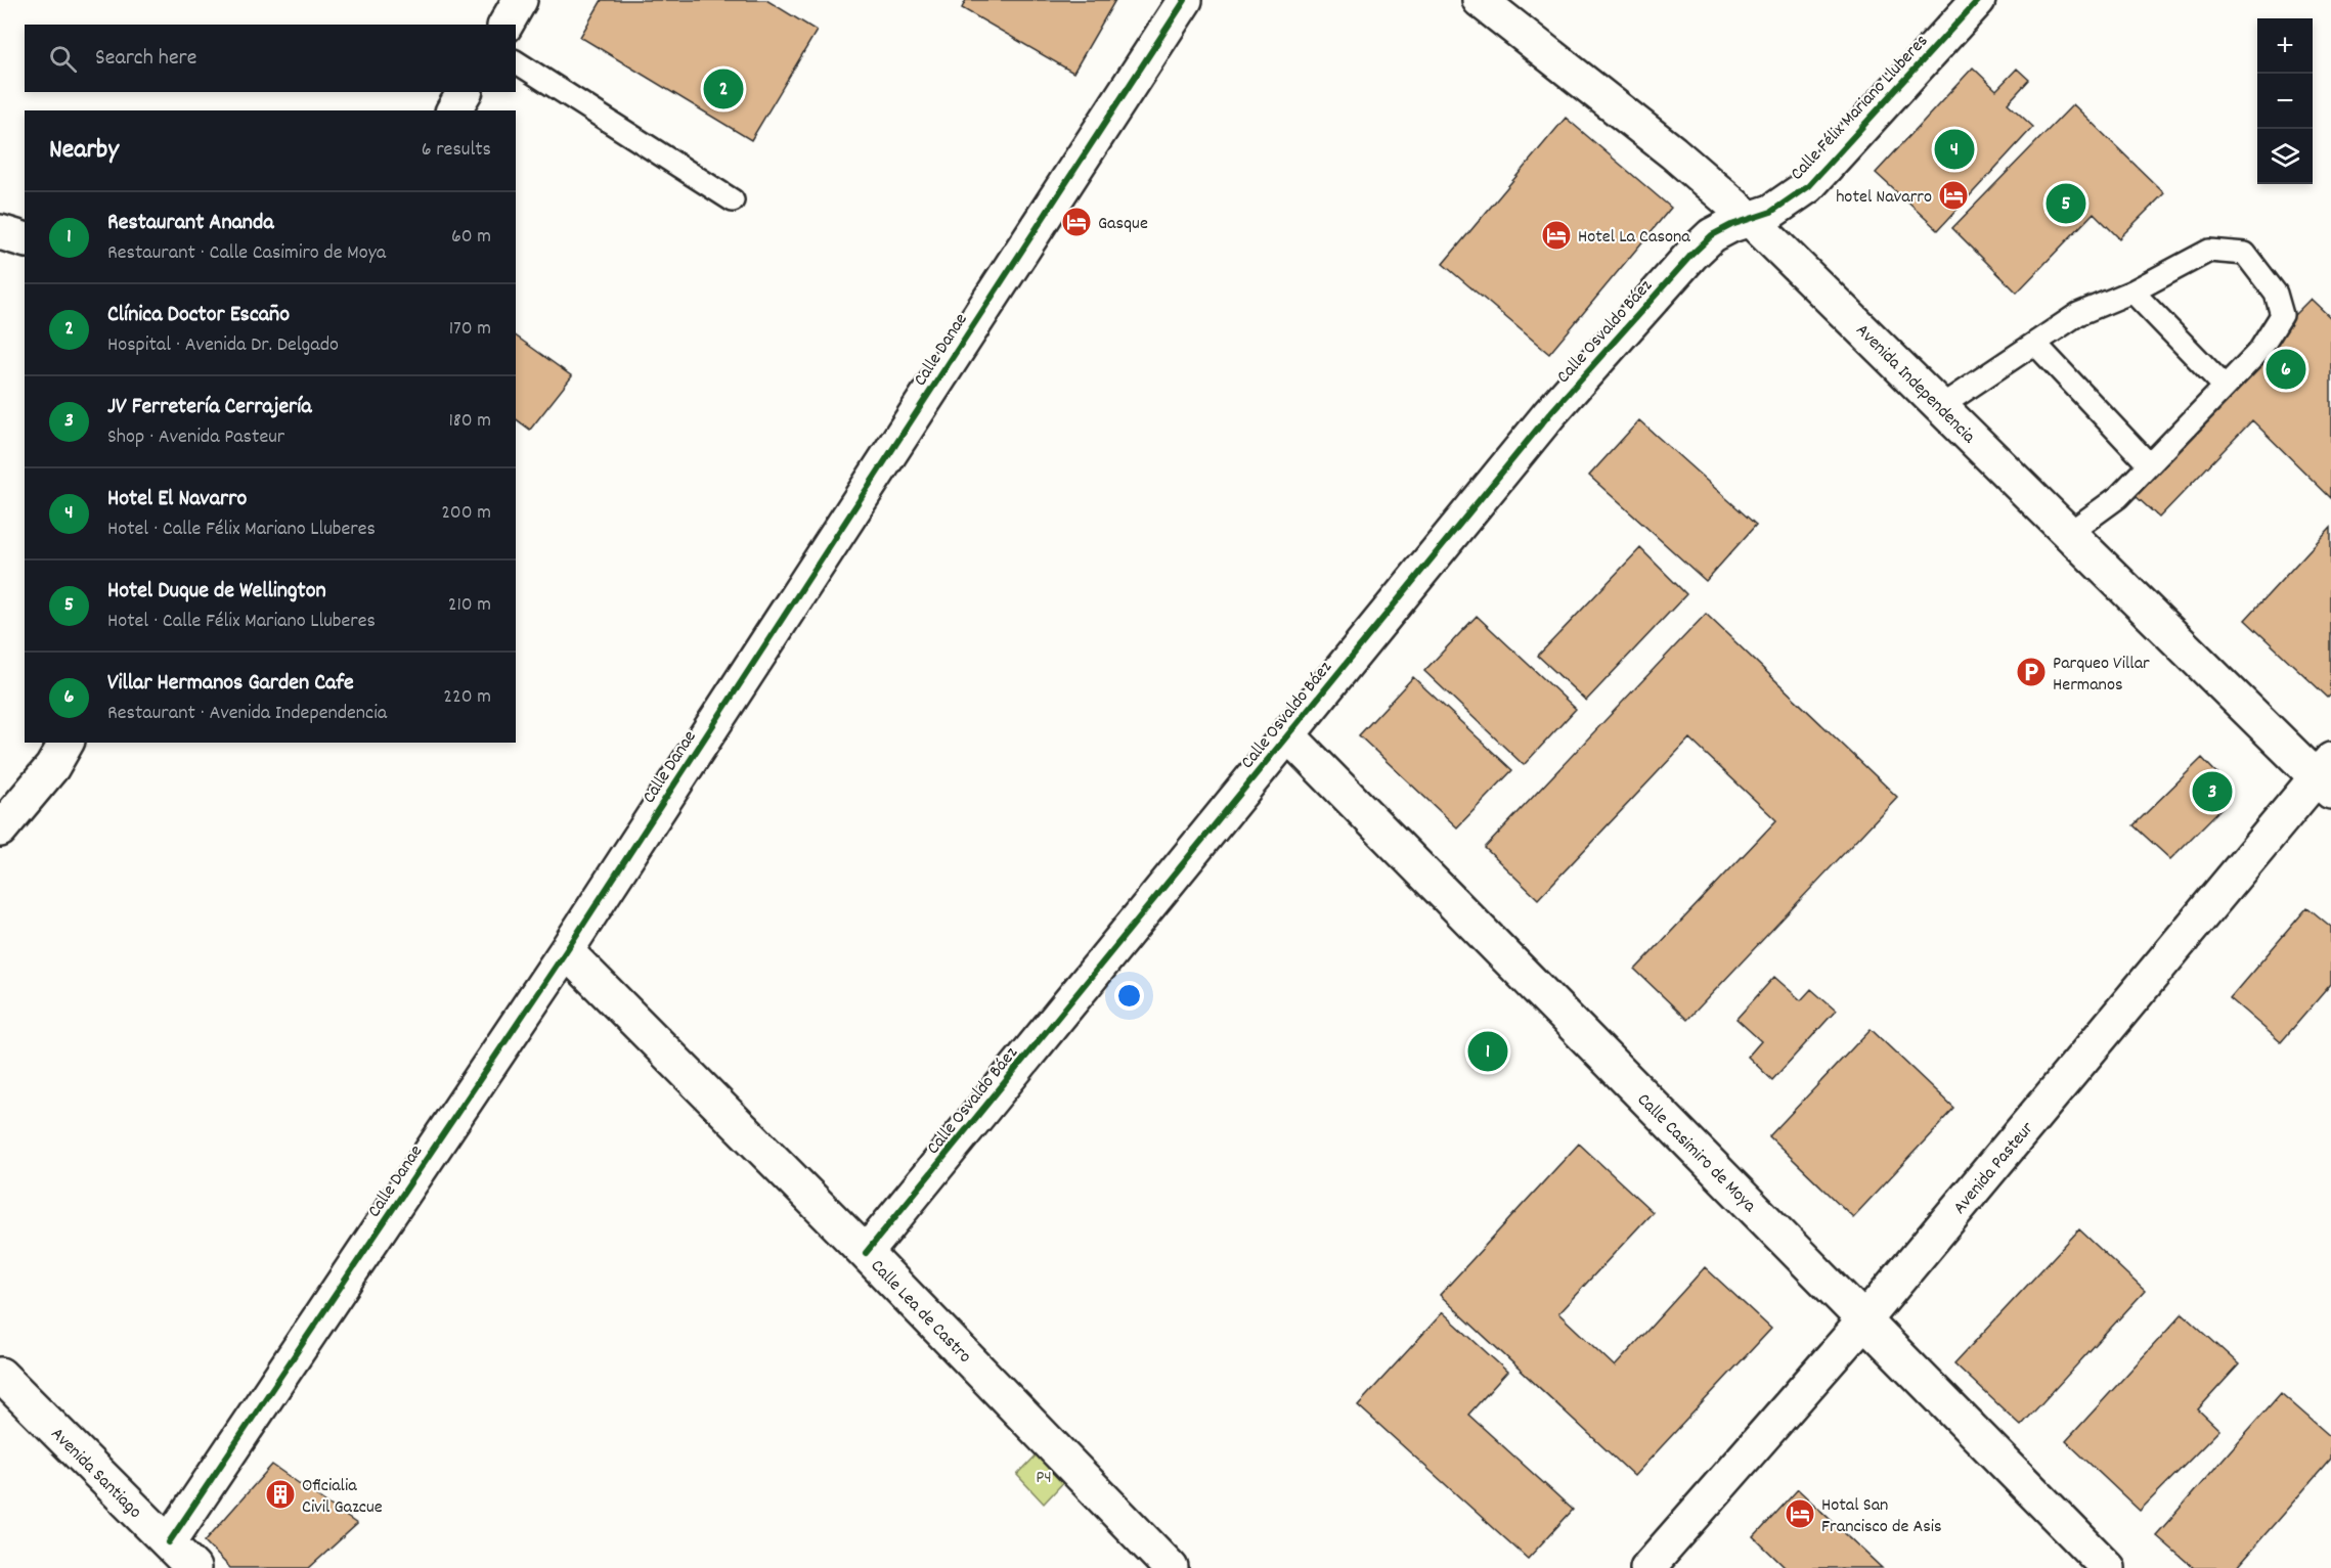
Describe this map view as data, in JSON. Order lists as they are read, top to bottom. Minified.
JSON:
{"streets":{"street":["Calle Félix Mariano Lluberes","Calle Osvaldo Báez","Calle Danae","Avenida Independencia","Calle Casimiro de Moya","Avenida Pasteur","Calle Lea de Castro","Avenida Santiago"]},"crossings":[["Calle Félix Mariano Lluberes","Calle Osvaldo Báez"],["Calle Félix Mariano Lluberes","Avenida Independencia"],["Calle Osvaldo Báez","Avenida Independencia"],["Calle Osvaldo Báez","Calle Casimiro de Moya"],["Calle Osvaldo Báez","Calle Lea de Castro"],["Calle Danae","Calle Lea de Castro"],["Calle Danae","Avenida Santiago"],["Avenida Independencia","Avenida Pasteur"],["Calle Casimiro de Moya","Avenida Pasteur"]],"parks":["P4"],"places":{"hotel":["hotel Navarro","Gasque","Hotel La Casona","Hotal San Francisco de Asis"],"parking":["Parqueo Villar Hermanos"],"building":["Oficialia Civil Gazcue"]},"page":{"map_buttons":["+","−"],"search":"Search here","pins":["2","4","5","6","3","1"],"heading":["Nearby","6 results"],"list":[{"mark":"1","name":"Restaurant Ananda","note":"Restaurant · Calle Casimiro de Moya","value":"60 m"},{"mark":"2","name":"Clínica Doctor Escaño","note":"Hospital · Avenida Dr. Delgado","value":"170 m"},{"mark":"3","name":"JV Ferretería Cerrajería","note":"Shop · Avenida Pasteur","value":"180 m"},{"mark":"4","name":"Hotel El Navarro","note":"Hotel · Calle Félix Mariano Lluberes","value":"200 m"},{"mark":"5","name":"Hotel Duque de Wellington","note":"Hotel · Calle Félix Mariano Lluberes","value":"210 m"},{"mark":"6","name":"Villar Hermanos Garden Cafe","note":"Restaurant · Avenida Independencia","value":"220 m"}]}}
